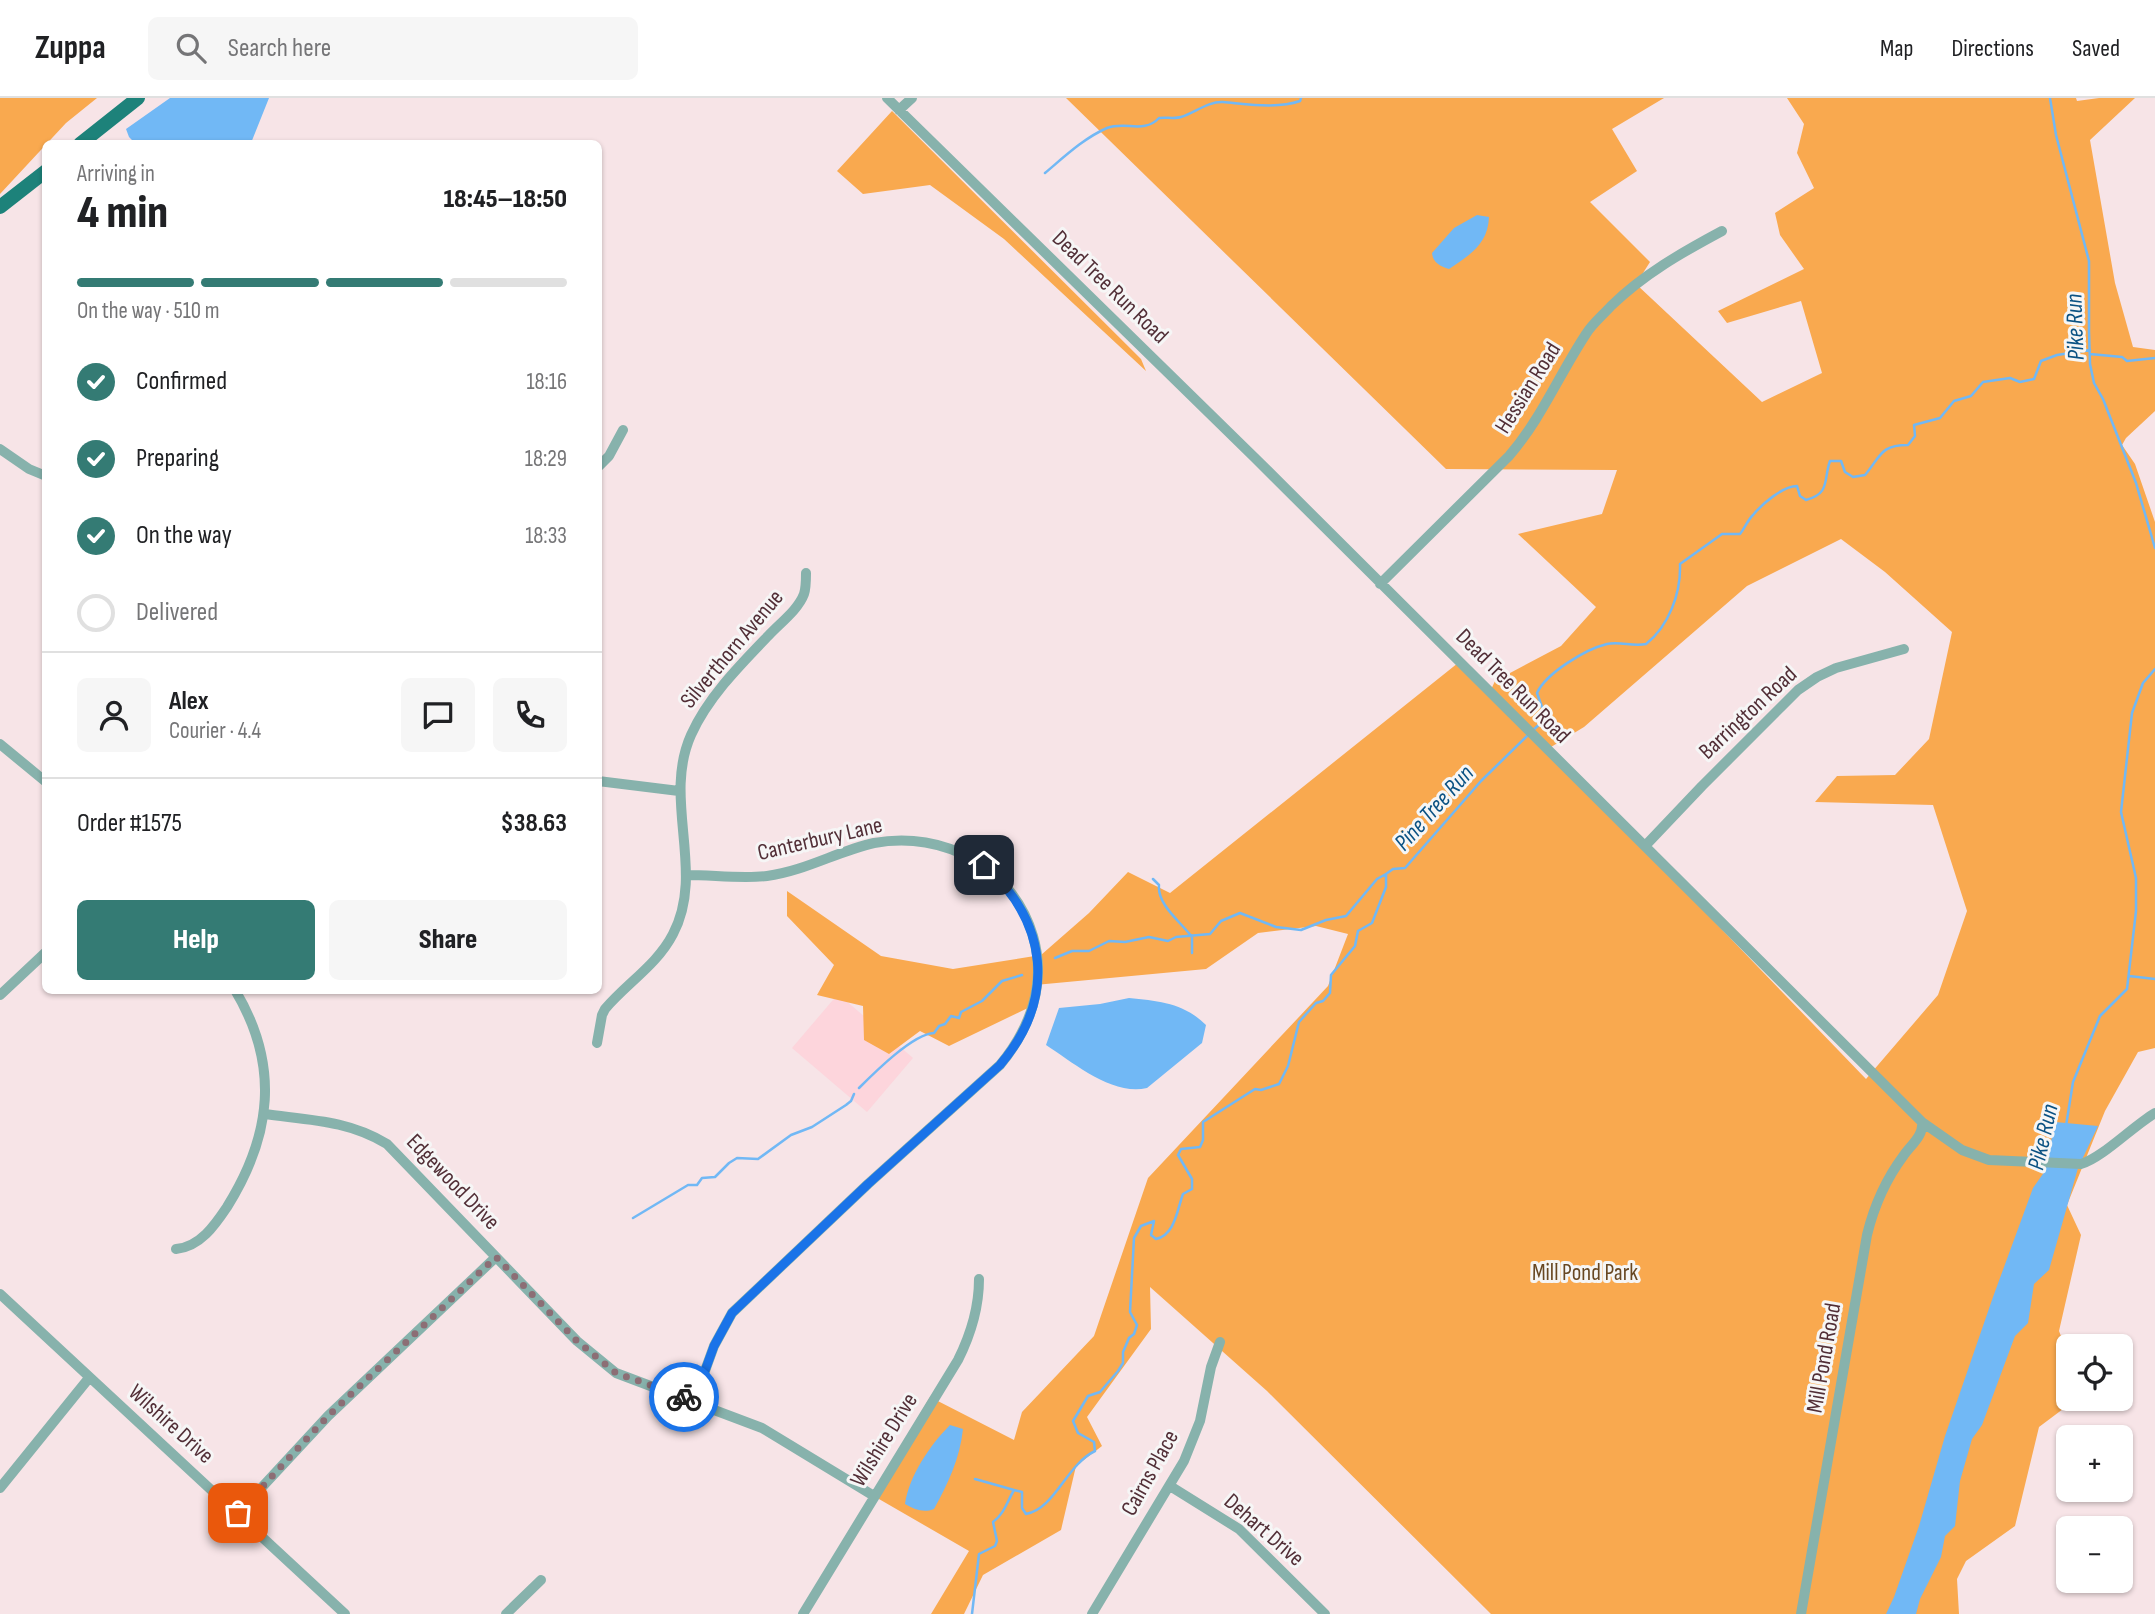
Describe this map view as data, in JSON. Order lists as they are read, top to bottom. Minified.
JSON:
{"streets":{"street":["Dead Tree Run Road","Hessian Road","Silverthorn Avenue","Barrington Road","Canterbury Lane","Edgewood Drive","Mill Pond Road","Wilshire Drive","Cairns Place","Dehart Drive"]},"crossings":[["Dead Tree Run Road","Hessian Road"],["Dead Tree Run Road","Barrington Road"],["Dead Tree Run Road","Mill Pond Road"],["Silverthorn Avenue","Canterbury Lane"],["Canterbury Lane","Edgewood Drive"],["Edgewood Drive","Wilshire Drive"],["Cairns Place","Dehart Drive"]],"water":["Pike Run","Pine Tree Run"],"parks":["Mill Pond Park"],"page":{"header":"Zuppa","search":"Search here","nav":["Map","Directions","Saved"],"heading":["4 min","Arriving in","18:45–18:50"],"panel":["Alex","Courier · 4.4","Order #1575","$38.63"],"bar":"On the way · 510 m","list":[["Confirmed","18:16"],["Preparing","18:29"],["On the way","18:33"],"Delivered"],"buttons":["Help","Share"],"map_buttons":["+","−"]}}
